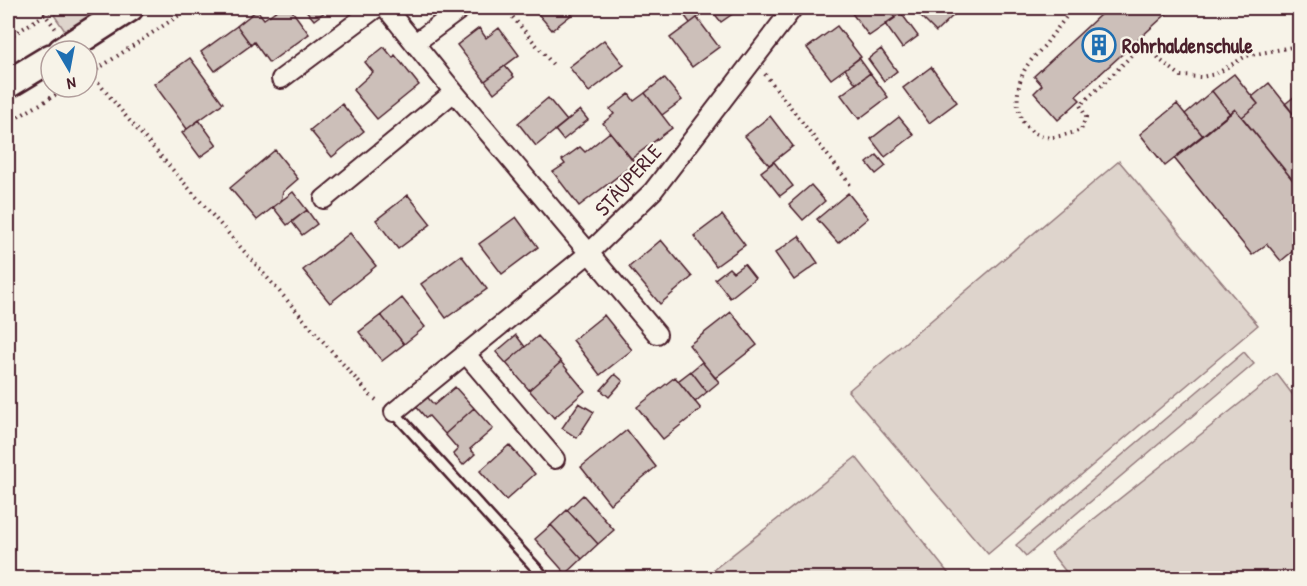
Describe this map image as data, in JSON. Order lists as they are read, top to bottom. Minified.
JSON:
{"streets":{"street":["STÄUPERLE"]},"places":{"building":["Rohrhaldenschule"]},"north":"bottom"}
